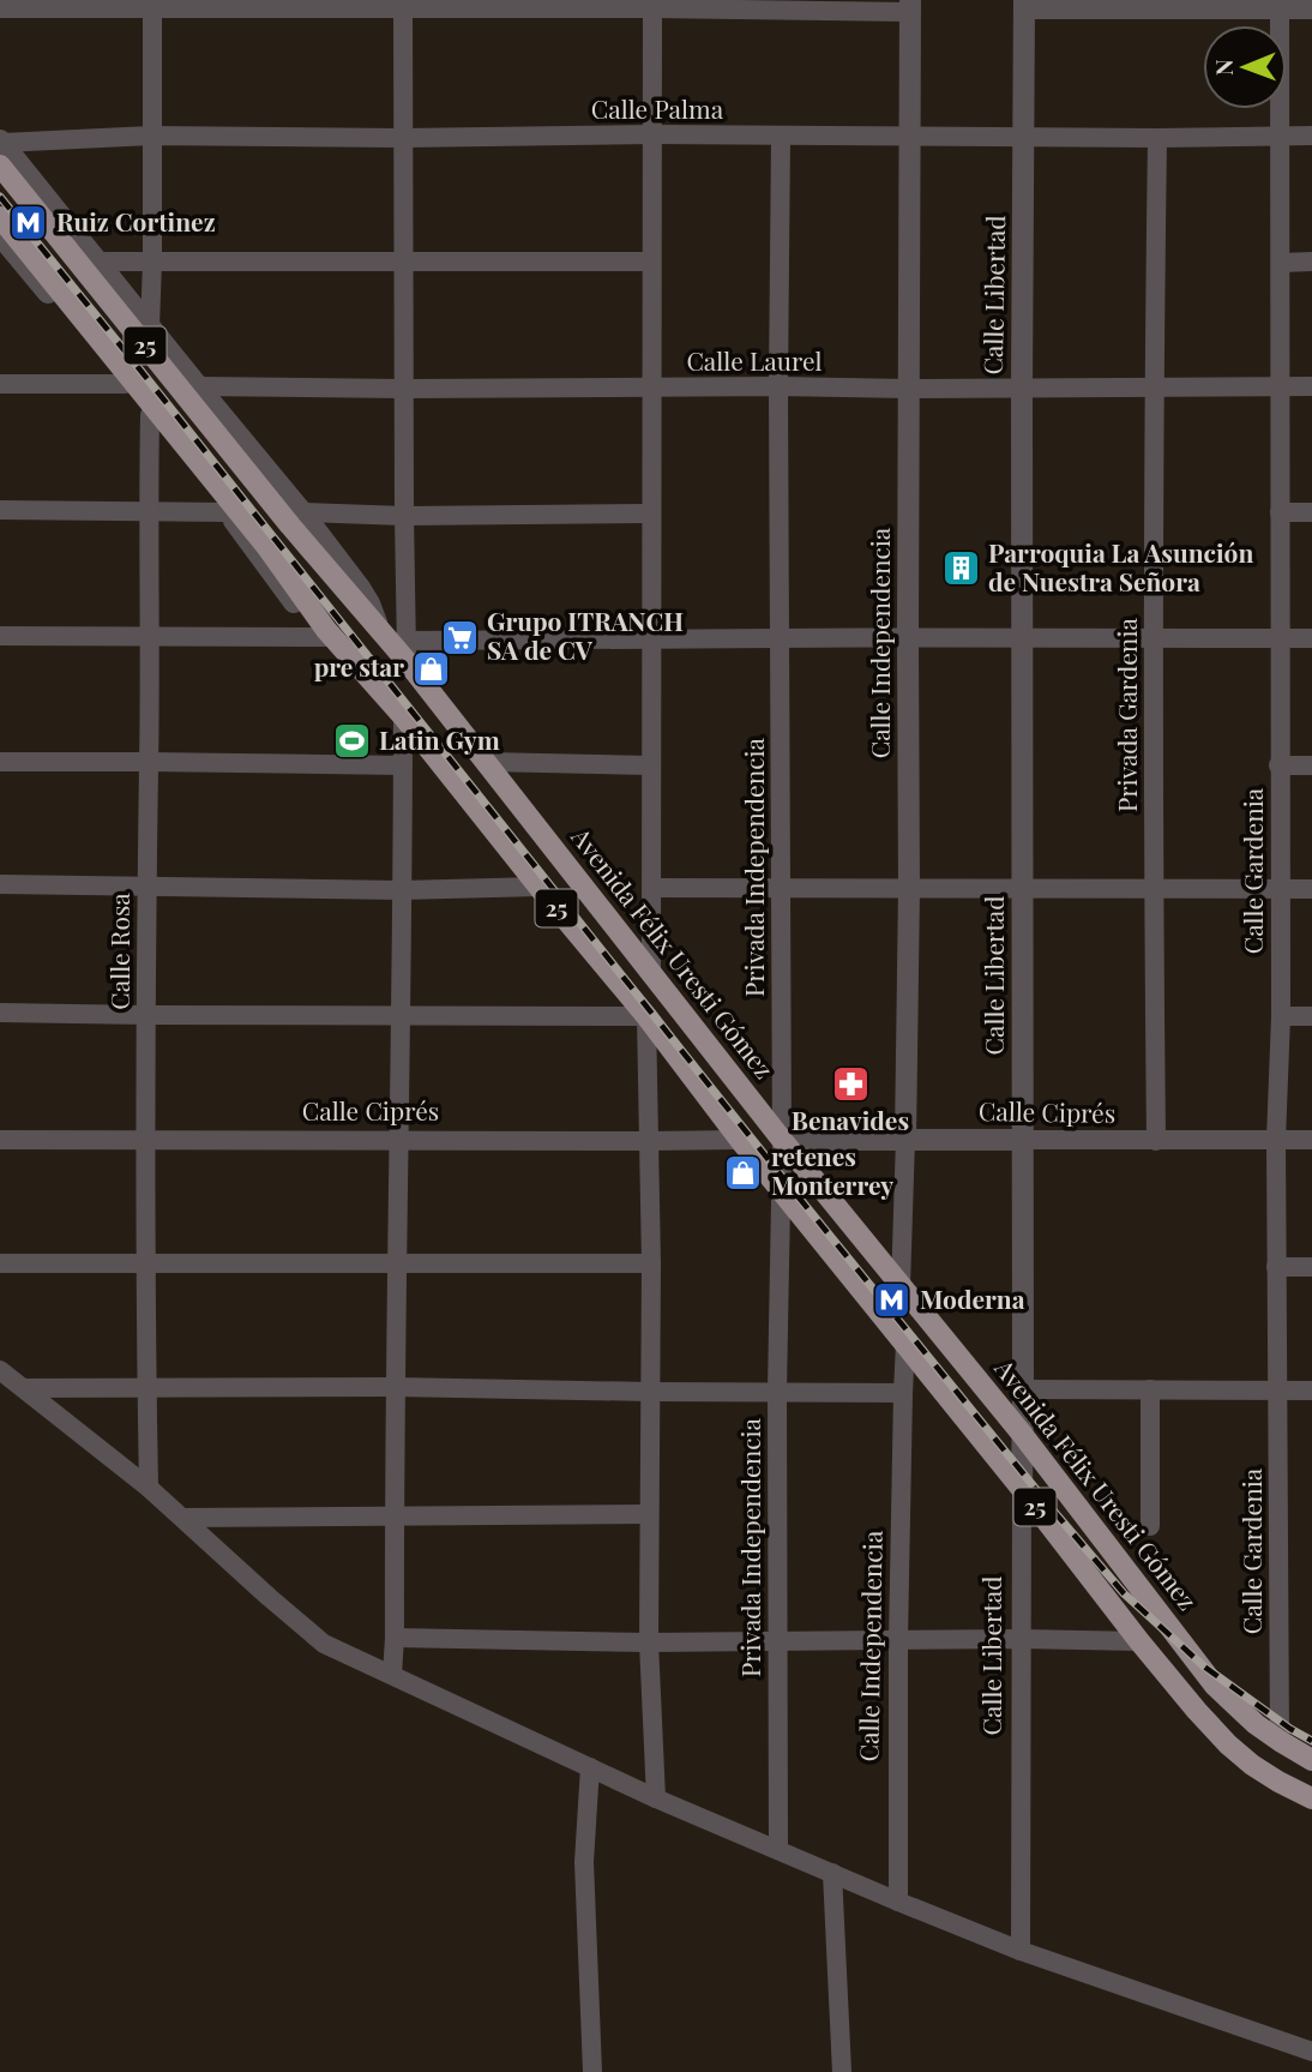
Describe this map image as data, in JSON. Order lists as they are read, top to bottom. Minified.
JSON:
{"streets":{"main road":["25","Avenida Félix Uresti Gómez"],"street":["Calle Palma","Calle Libertad","Calle Laurel","Calle Independencia","Privada Gardenia","Privada Independencia","Calle Gardenia","Calle Rosa","Calle Ciprés"]},"crossings":[["Calle Palma","Calle Libertad"],["Calle Palma","Calle Independencia"],["Calle Palma","Privada Gardenia"],["Calle Palma","Privada Independencia"],["Calle Palma","Calle Gardenia"],["Calle Libertad","25"],["Calle Libertad","Calle Laurel"],["Calle Libertad","Avenida Félix Uresti Gómez"],["Calle Libertad","Calle Ciprés"],["25","Calle Independencia"],["25","Privada Independencia"],["25","Calle Ciprés"],["Calle Laurel","Calle Independencia"],["Calle Laurel","Privada Gardenia"],["Calle Laurel","Privada Independencia"],["Calle Laurel","Calle Gardenia"],["Calle Independencia","Avenida Félix Uresti Gómez"],["Calle Independencia","Calle Ciprés"],["Privada Gardenia","Calle Ciprés"],["Privada Independencia","Avenida Félix Uresti Gómez"],["Privada Independencia","Calle Ciprés"],["Calle Gardenia","Avenida Félix Uresti Gómez"],["Calle Gardenia","Calle Ciprés"],["Calle Rosa","Calle Ciprés"],["Avenida Félix Uresti Gómez","Calle Ciprés"]],"places":{"metro station":["Ruiz Cortinez","Moderna"],"building":["Parroquia La Asunción de Nuestra Señora"],"supermarket":["Grupo ITRANCH SA de CV"],"shop":["pre star","retenes Monterrey"],"sports":["Latin Gym"],"pharmacy":["Benavides"]},"north":"left"}
